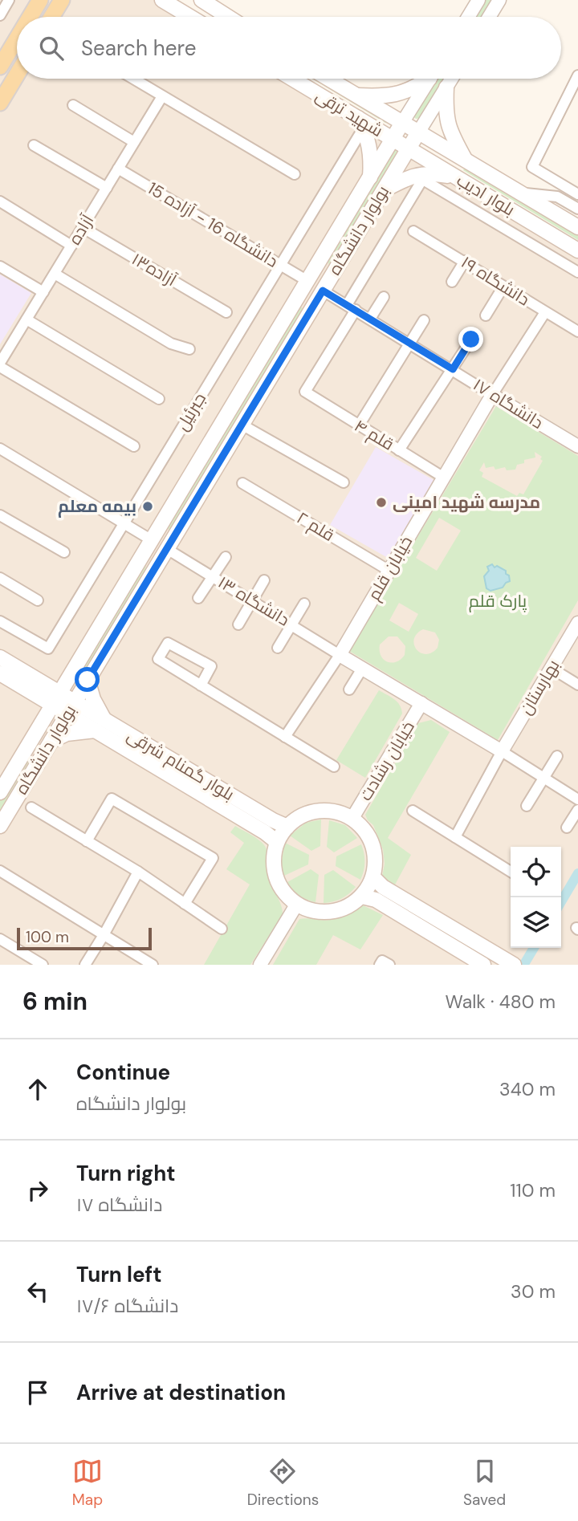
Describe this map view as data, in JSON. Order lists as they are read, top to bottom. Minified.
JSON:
{"streets":{"main road":["شهید ترقی","بلوار ادیب","بولوار دانشگاه","بلوار گمنام شرقی"],"street":["دانشگاه 16 - آزاده 15","آزاده","آزاده۱۳","دانشگاه ۱۹","دانشگاه ۱۷","جبرئیل","قلم ۴","قلم ۲","خیابان قلم","دانشگاه ۱۳","بهارستان","خیابان رشادت"]},"crossings":[["شهید ترقی","بلوار ادیب"],["شهید ترقی","بولوار دانشگاه"],["شهید ترقی","جبرئیل"],["بلوار ادیب","بولوار دانشگاه"],["دانشگاه 16 - آزاده 15","آزاده"],["دانشگاه 16 - آزاده 15","بولوار دانشگاه"],["دانشگاه 16 - آزاده 15","جبرئیل"],["آزاده","آزاده۱۳"],["بولوار دانشگاه","دانشگاه ۱۷"],["بولوار دانشگاه","دانشگاه ۱۳"],["بولوار دانشگاه","بلوار گمنام شرقی"],["دانشگاه ۱۷","قلم ۴"],["دانشگاه ۱۷","خیابان قلم"],["قلم ۴","خیابان قلم"],["قلم ۲","خیابان قلم"],["خیابان قلم","دانشگاه ۱۳"],["خیابان رشادت","بلوار گمنام شرقی"]],"parks":["پارک قلم"],"places":["مدرسه شهید امینی","بیمه معلم"],"scale_bar":"100 m","page":{"search":"Search here","scale":"100 m","heading":["6 min","Walk · 480 m"],"list":[["Continue","بولوار دانشگاه","340 m"],["Turn right","دانشگاه ۱۷","110 m"],["Turn left","دانشگاه ۱۷/۶","30 m"],"Arrive at destination"],"nav":["Map","Directions","Saved"]}}
